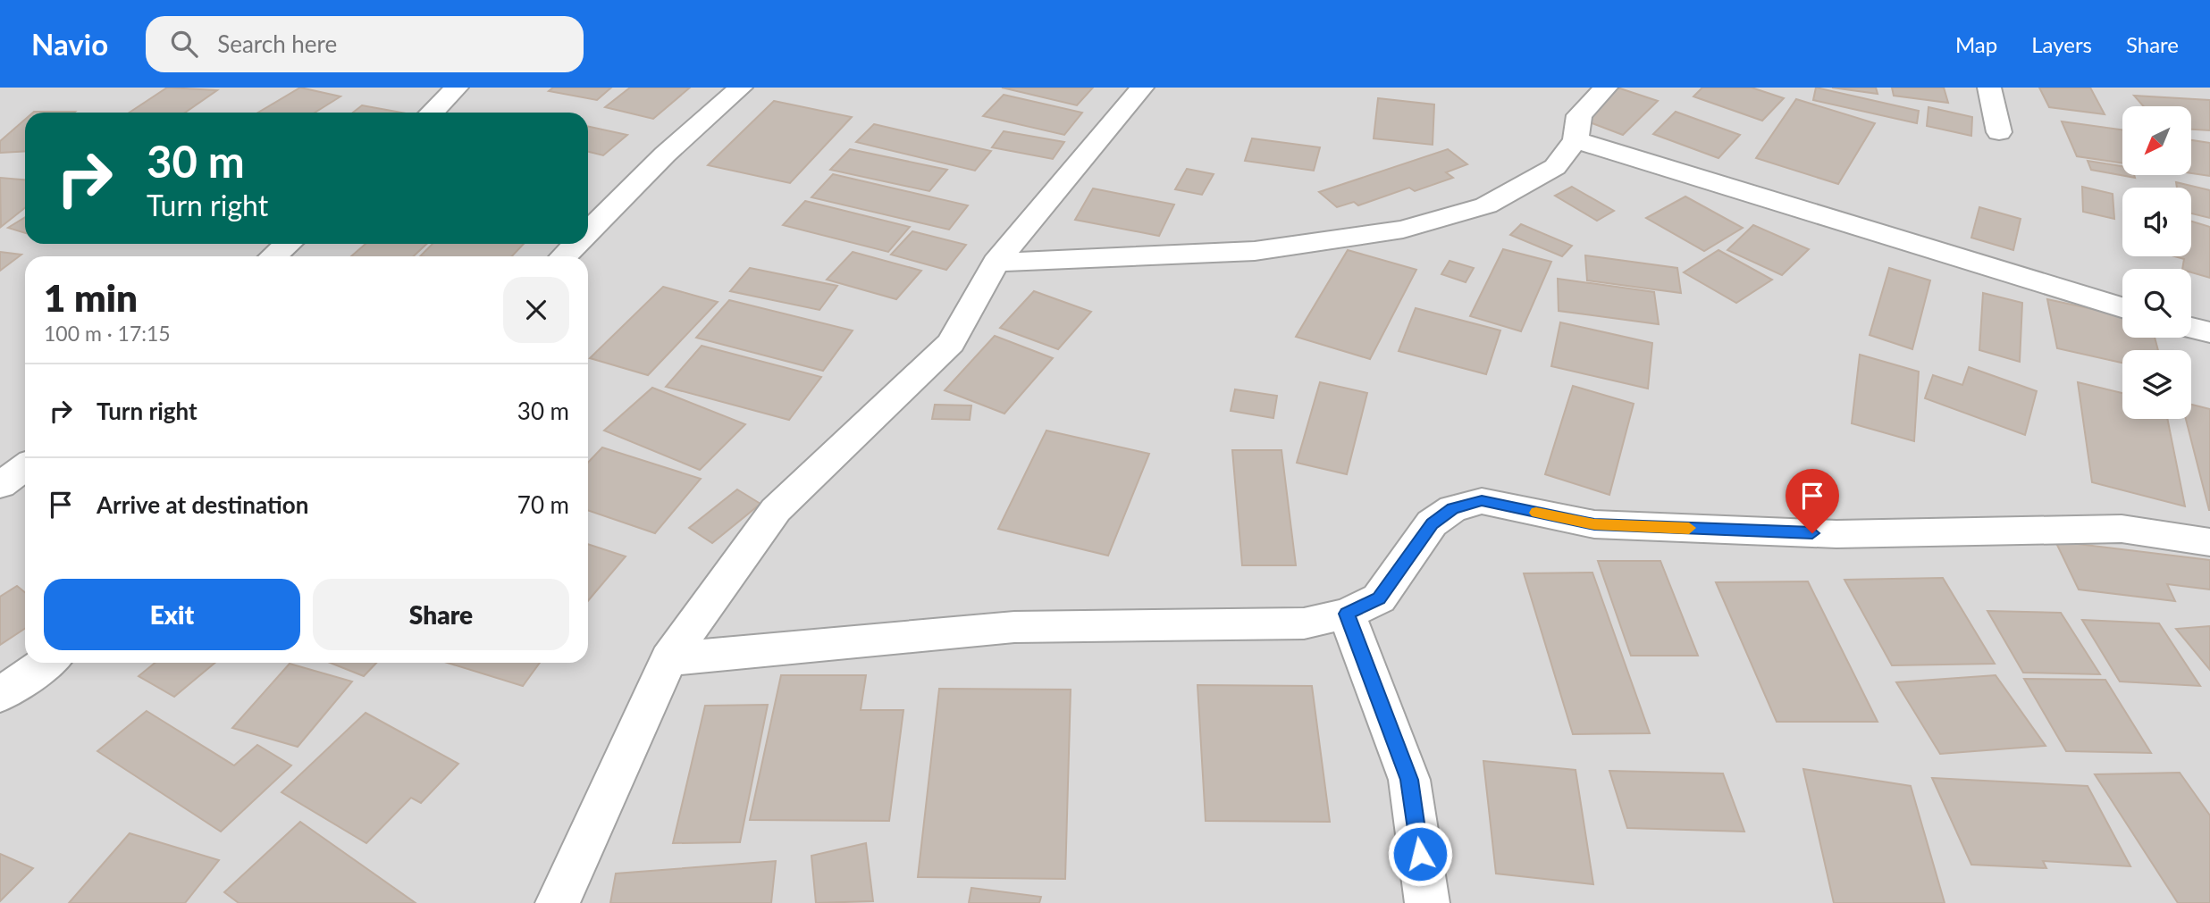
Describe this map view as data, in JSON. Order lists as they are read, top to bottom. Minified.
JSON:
{"north":"bottom left","page":{"header":"Navio","search":"Search here","nav":["Map","Layers","Share"],"turn":["30 m","Turn right"],"heading":["1 min","100 m · 17:15"],"list":[{"name":"Turn right","value":"30 m"},{"name":"Arrive at destination","value":"70 m"}],"buttons":["Exit","Share"]}}
